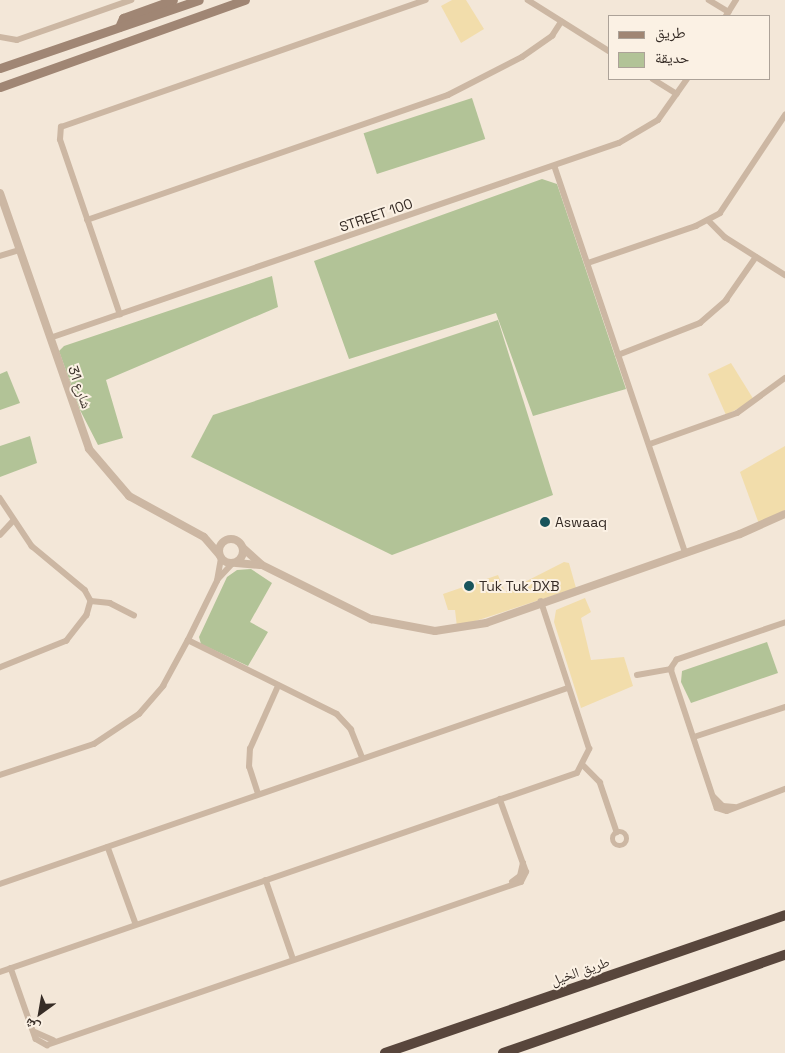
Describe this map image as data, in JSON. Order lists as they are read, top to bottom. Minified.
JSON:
{"streets":{"highway":["طريق الخيل"],"street":["STREET 100","شارع 31"]},"crossings":[["STREET 100","شارع 31"]],"places":["Aswaaq","Tuk Tuk DXB"],"legend":["طريق","حديقة"],"north":"bottom left"}
